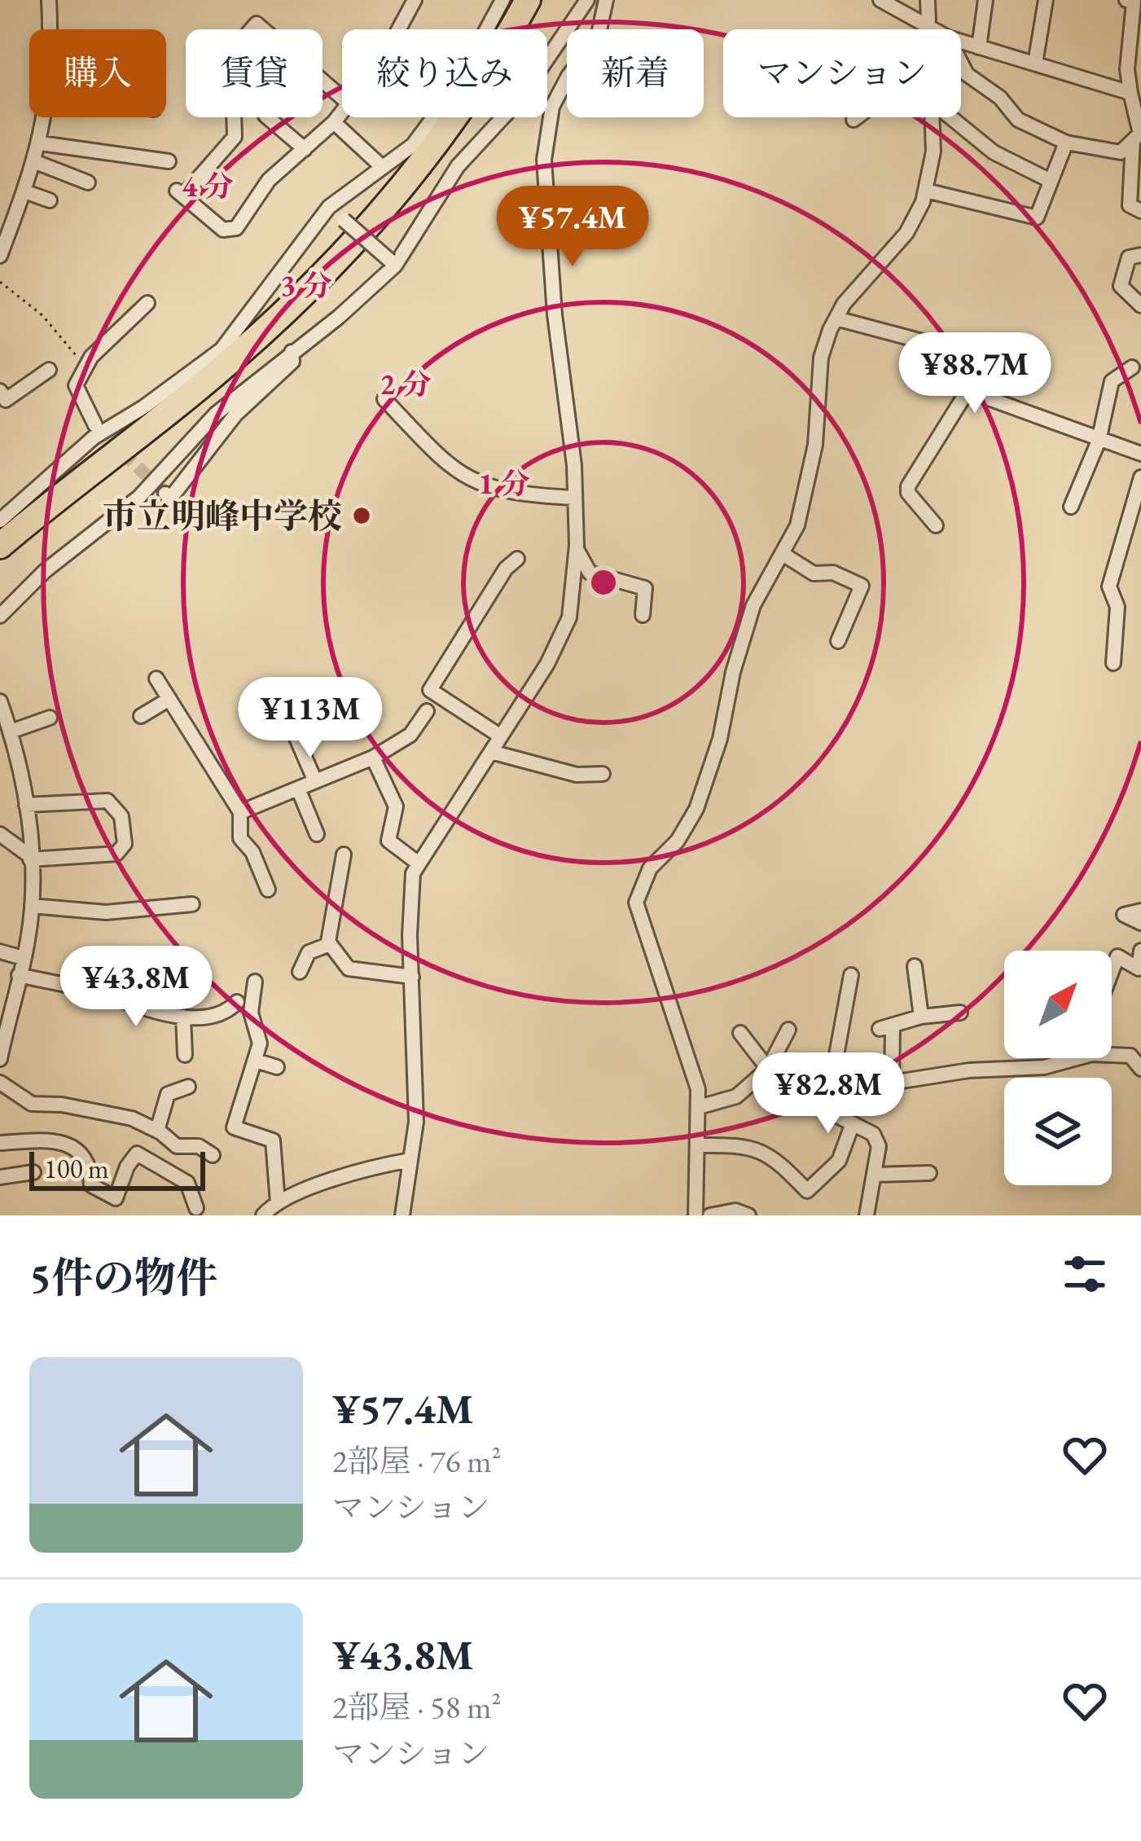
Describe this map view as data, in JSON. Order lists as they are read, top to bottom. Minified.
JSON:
{"places":["市立明峰中学校"],"scale_bar":"100 m","north":"top right","page":{"chip":["購入","賃貸","絞り込み","新着","マンション"],"price":["¥57.4M","¥88.7M","¥113M","¥43.8M","¥82.8M"],"scale":"100 m","heading":"5件の物件","list":[{"name":"¥57.4M","note":"2部屋 · 76 m² · マンション"},{"name":"¥43.8M","note":"2部屋 · 58 m² · マンション"}]},"rings":["4 分","3 分","2 分","1 分"]}
